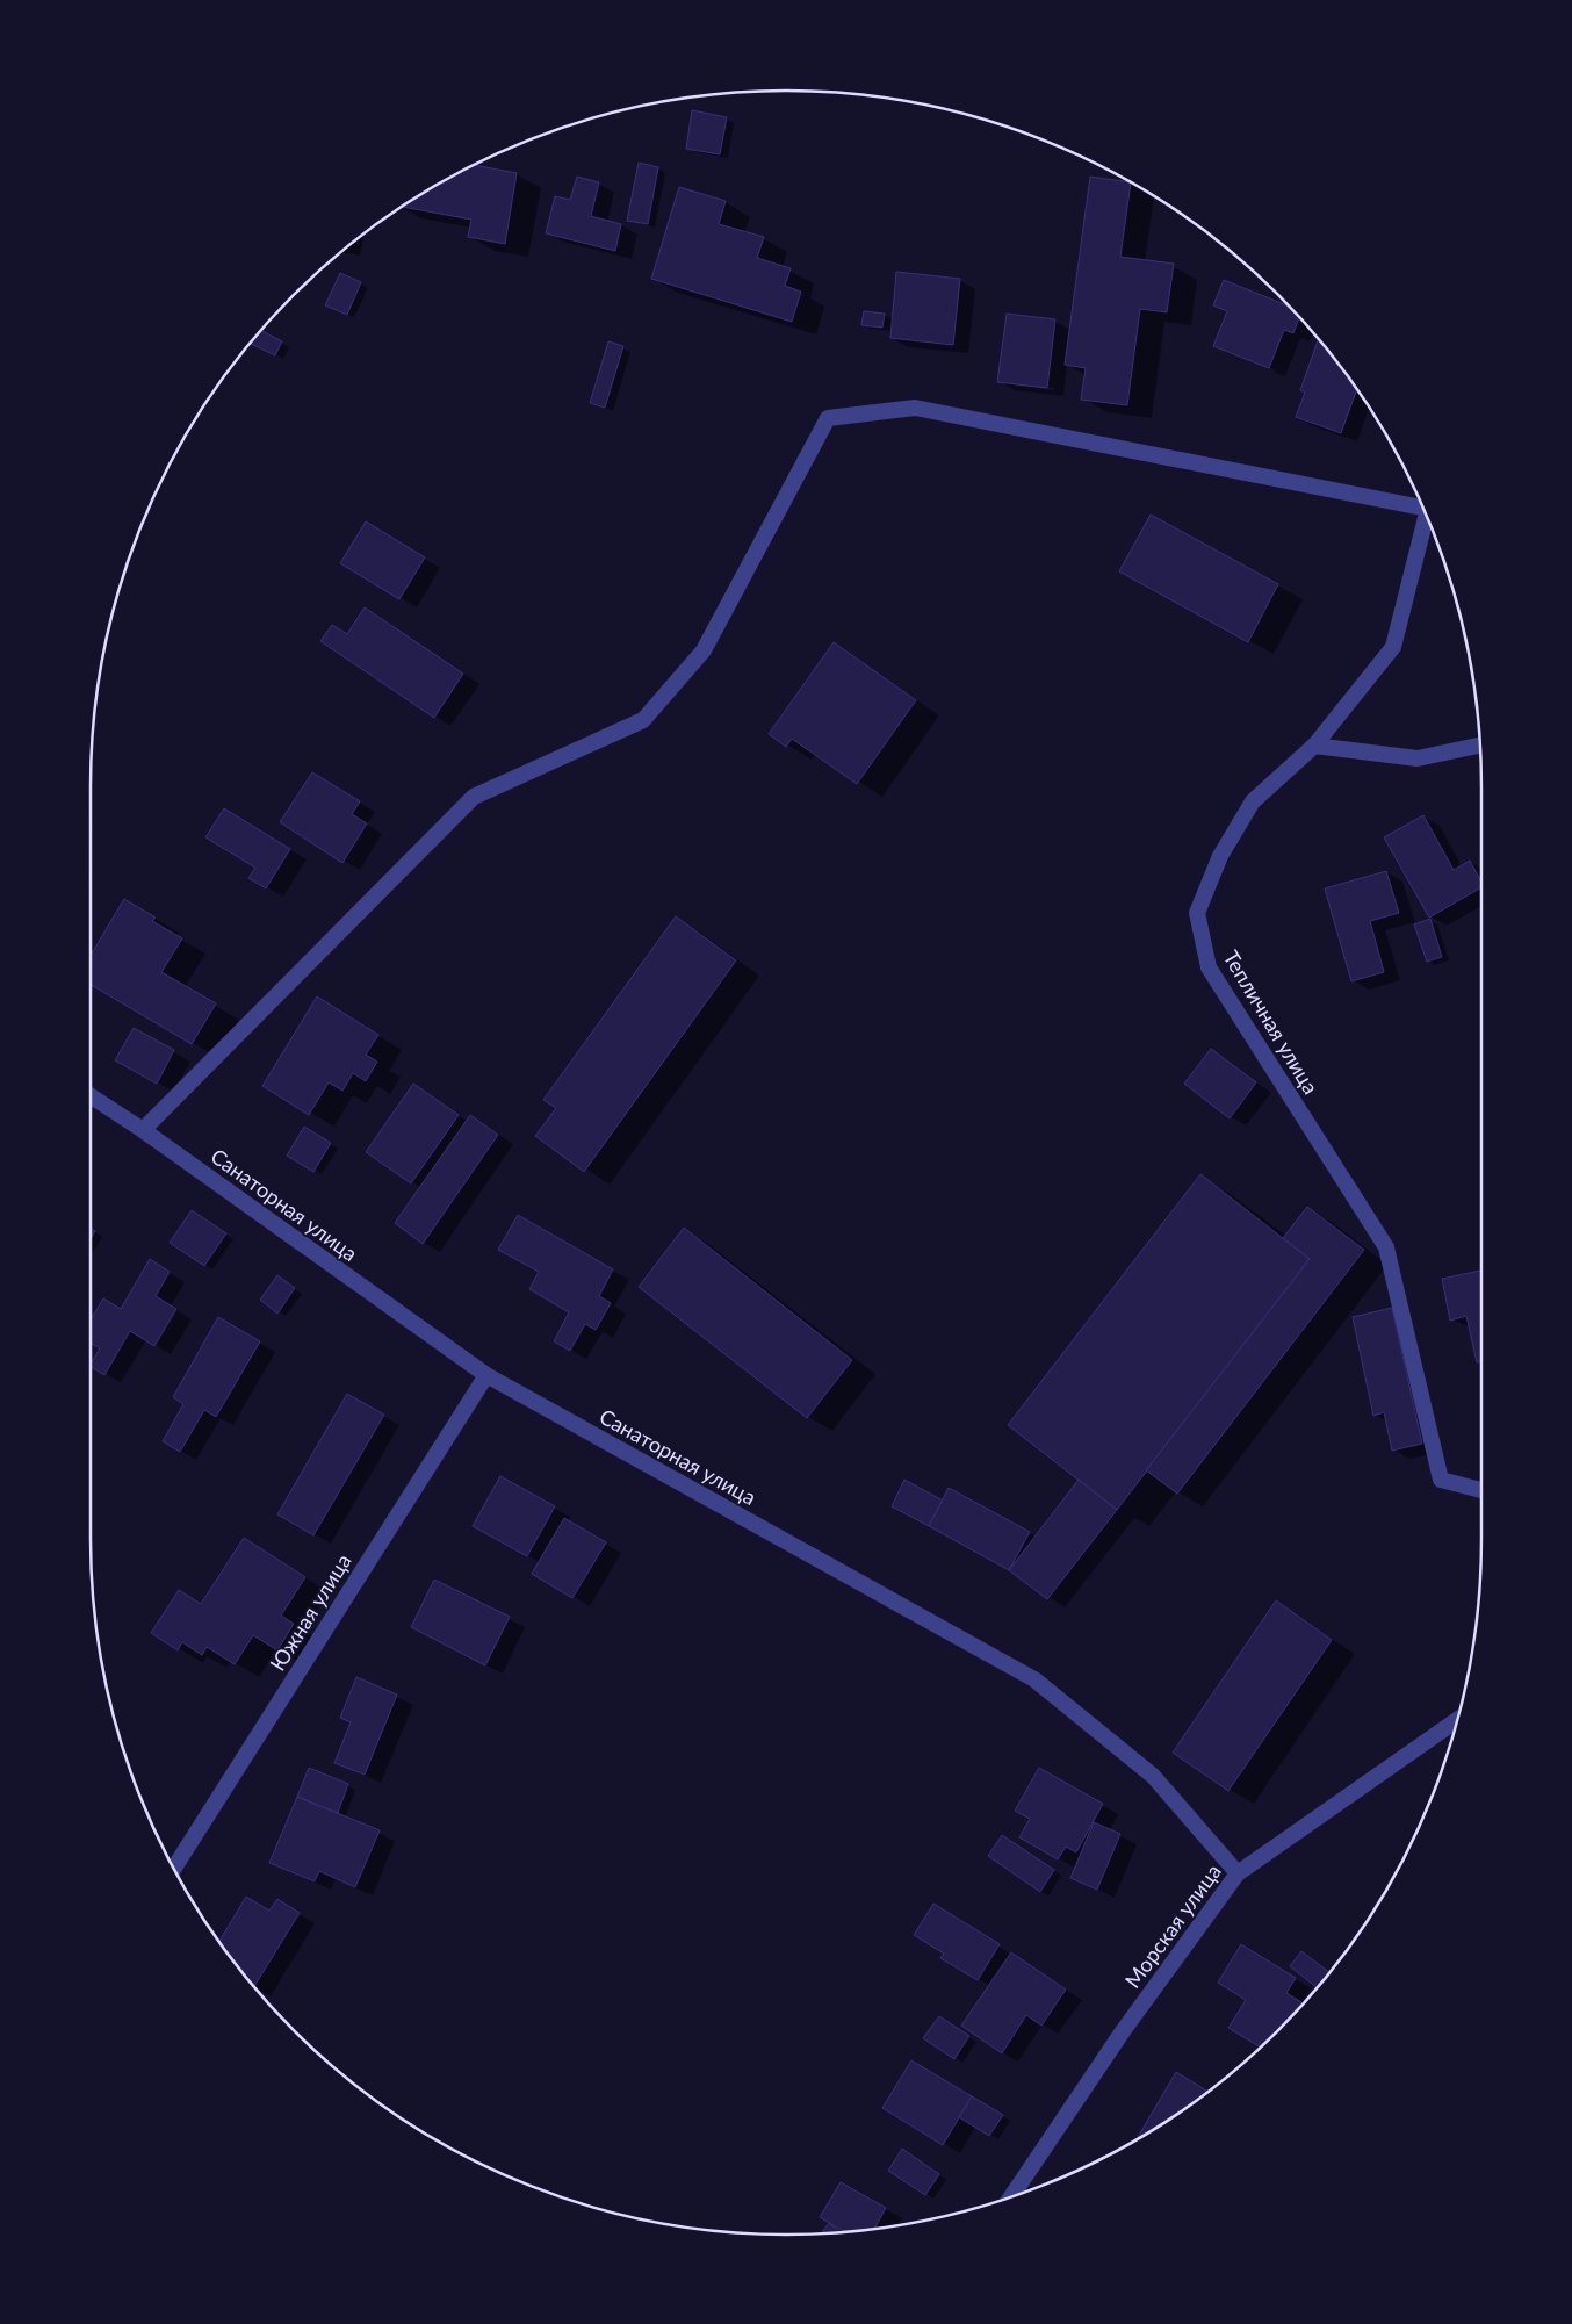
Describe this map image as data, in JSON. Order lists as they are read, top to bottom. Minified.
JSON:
{"streets":{"street":["Тепличная улица","Санаторная улица","Южная улица","Морская улица"]},"crossings":[["Санаторная улица","Южная улица"],["Санаторная улица","Морская улица"]]}
